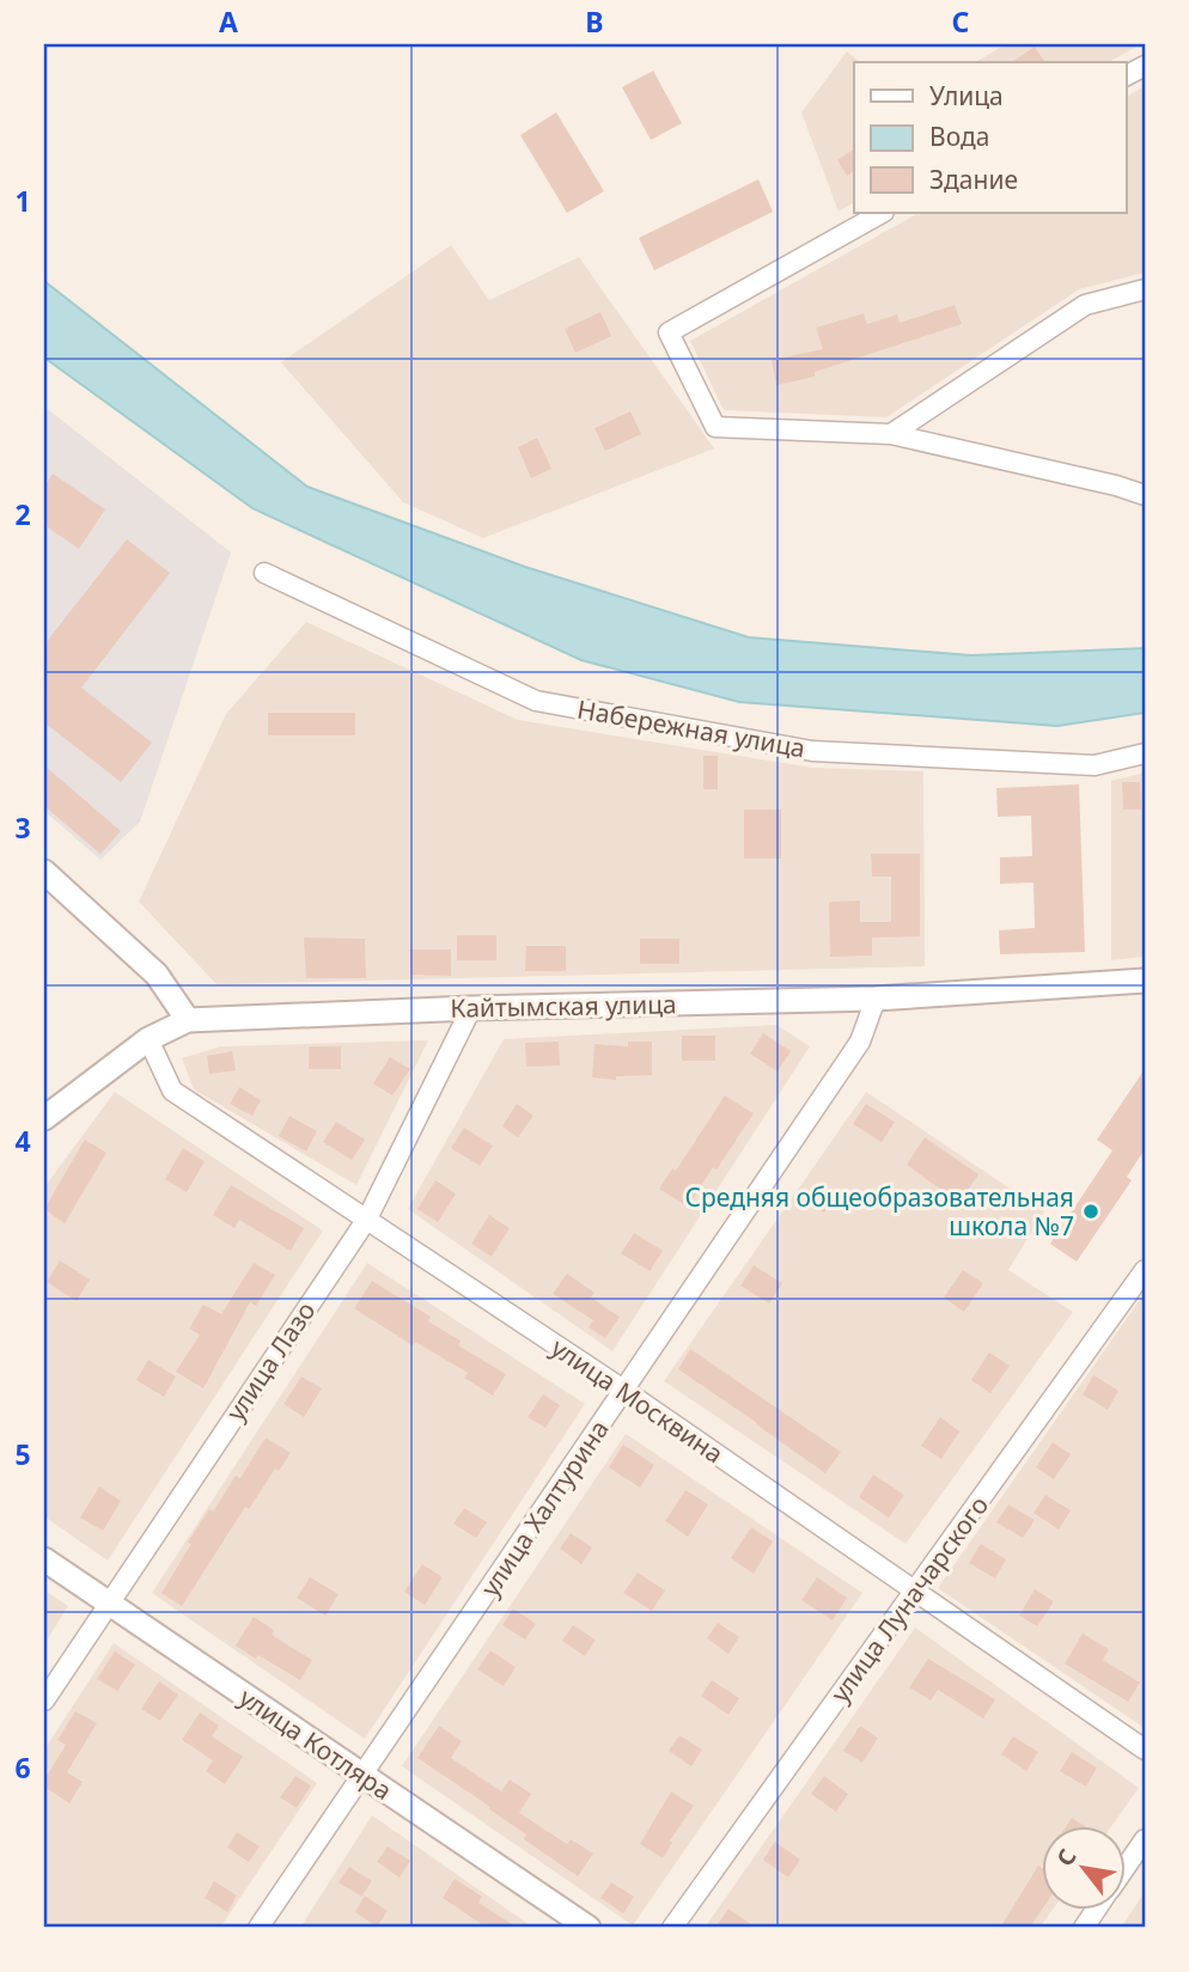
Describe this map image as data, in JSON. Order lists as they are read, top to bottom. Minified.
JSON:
{"streets":{"street":["Набережная улица","Кайтымская улица","улица Лазо","улица Москвина","улица Халтурина","улица Луначарского","улица Котляра"]},"crossings":[["Кайтымская улица","улица Лазо"],["Кайтымская улица","улица Халтурина"],["улица Лазо","улица Москвина"],["улица Лазо","улица Котляра"],["улица Москвина","улица Халтурина"],["улица Москвина","улица Луначарского"],["улица Халтурина","улица Котляра"]],"places":["Средняя общеобразовательная школа №7"],"legend":["Улица","Вода","Здание"],"north":"top left","grid":{"columns":["A","B","C"],"rows":["1","2","3","4","5","6"]}}
